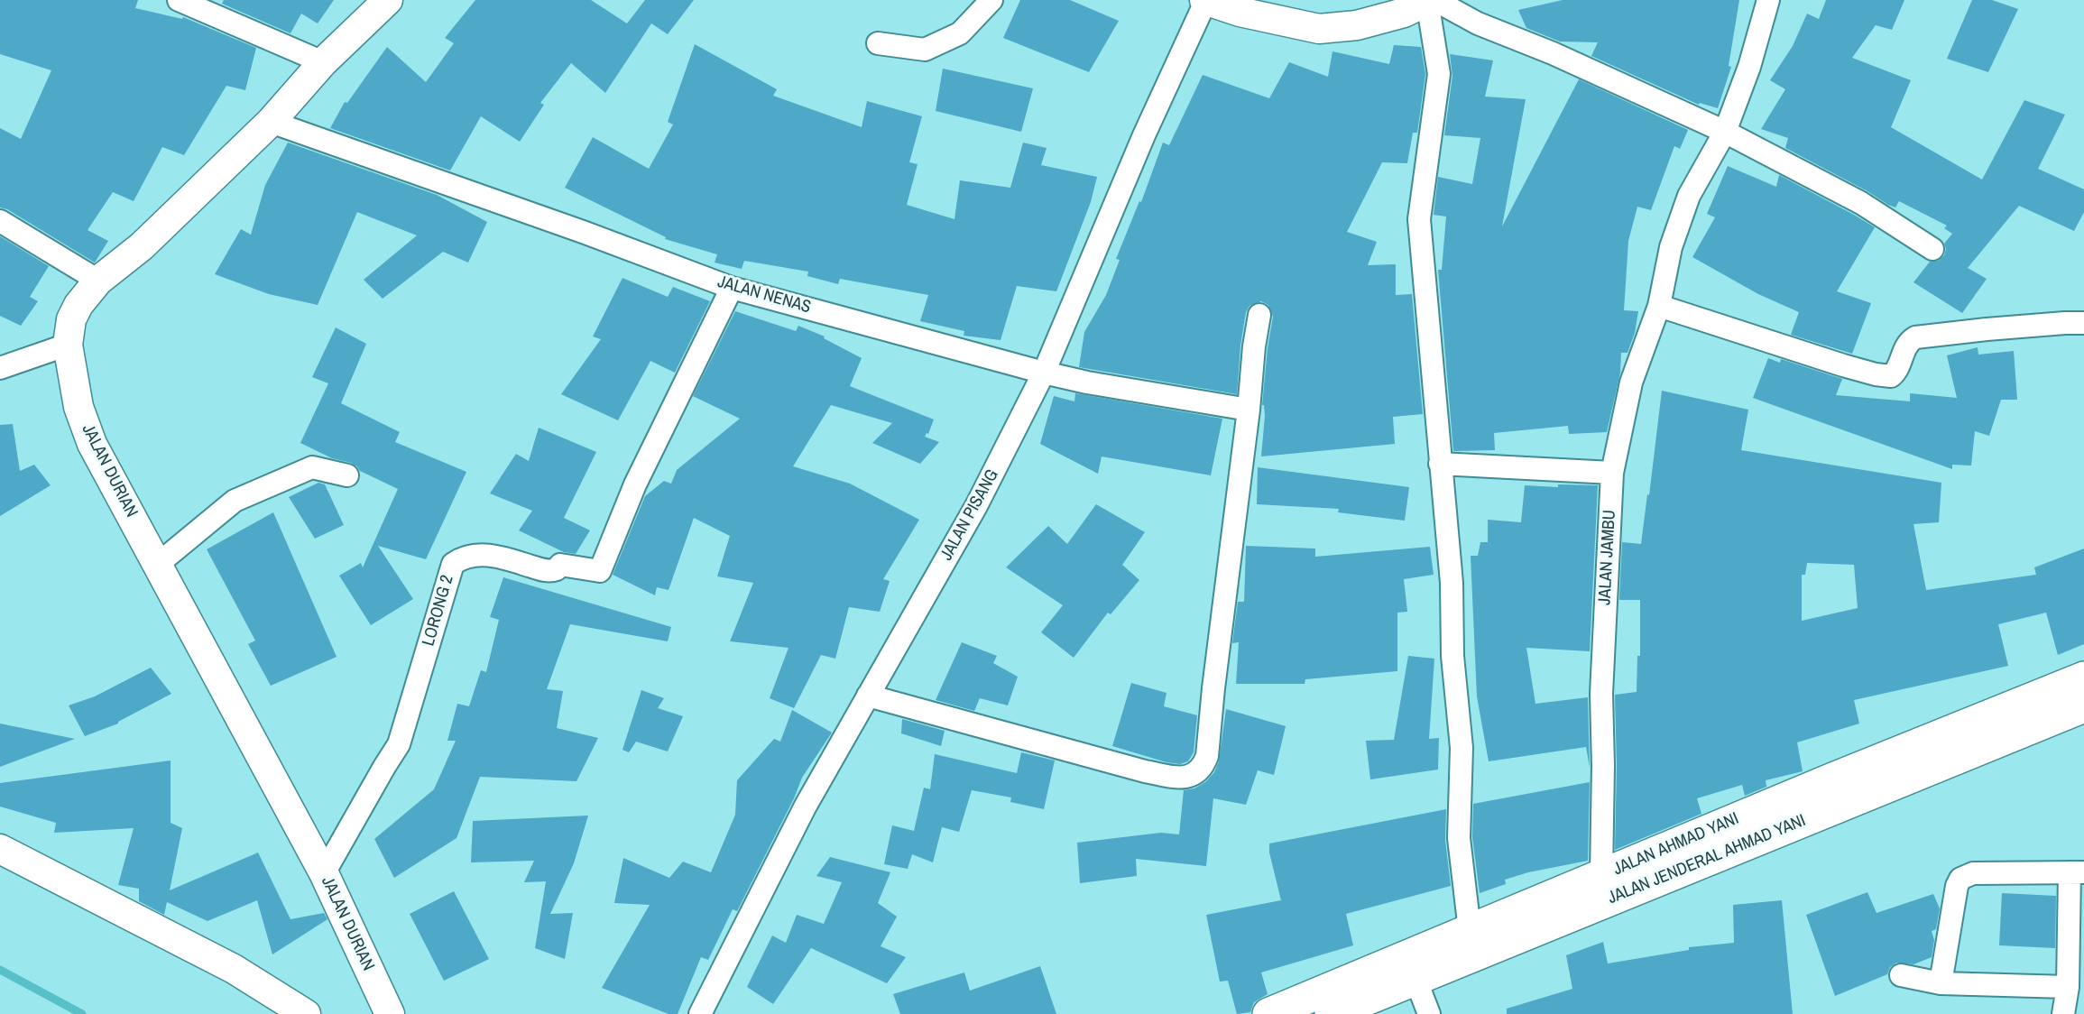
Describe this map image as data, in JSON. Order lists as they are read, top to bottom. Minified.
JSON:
{"streets":{"main road":["JALAN AHMAD YANI","JALAN JENDERAL AHMAD YANI"],"street":["JALAN NENAS","JALAN DURIAN","JALAN PISANG","JALAN JAMBU","LORONG 2"]},"crossings":[["JALAN NENAS","JALAN DURIAN"],["JALAN NENAS","JALAN PISANG"],["JALAN NENAS","LORONG 2"],["JALAN DURIAN","LORONG 2"],["JALAN JAMBU","JALAN AHMAD YANI"],["JALAN AHMAD YANI","JALAN JENDERAL AHMAD YANI"]]}
